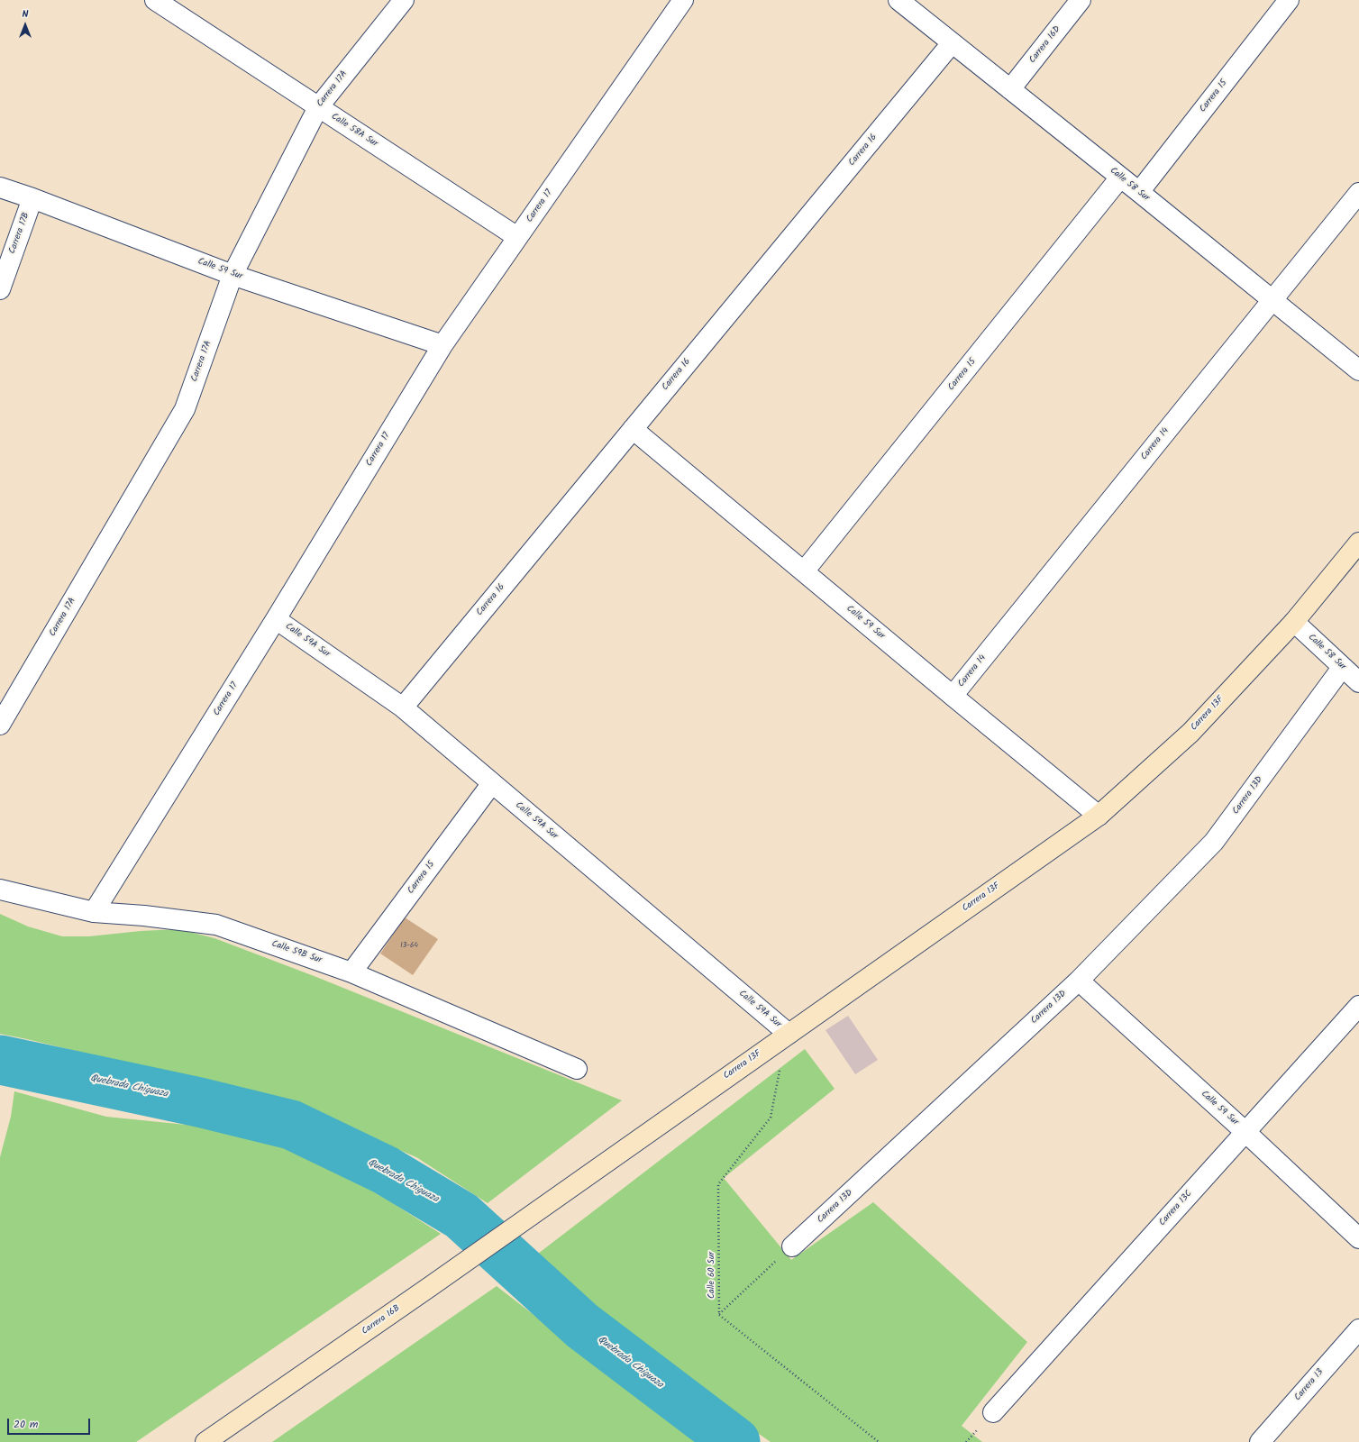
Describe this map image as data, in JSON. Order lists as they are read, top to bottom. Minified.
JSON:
{"streets":{"street":["Carrera 16D","Carrera 17A","Carrera 15","Calle 58A Sur","Carrera 16","Calle 58 Sur","Carrera 17","Carrera 17B","Calle 59 Sur","Carrera 14","Calle 59A Sur","Carrera 13F","Carrera 13D","Calle 59B Sur","Carrera 13C","Carrera 16B","Carrera 13"],"path":["Calle 60 Sur"]},"crossings":[["Carrera 16D","Calle 58 Sur"],["Carrera 17A","Calle 58A Sur"],["Carrera 17A","Calle 59 Sur"],["Carrera 15","Calle 58 Sur"],["Carrera 15","Calle 59 Sur"],["Carrera 15","Calle 59A Sur"],["Carrera 15","Calle 59B Sur"],["Calle 58A Sur","Carrera 17"],["Carrera 16","Calle 58 Sur"],["Carrera 16","Calle 59 Sur"],["Carrera 16","Calle 59A Sur"],["Calle 58 Sur","Carrera 14"],["Calle 58 Sur","Carrera 13F"],["Calle 58 Sur","Carrera 13D"],["Carrera 17","Calle 59 Sur"],["Carrera 17","Calle 59A Sur"],["Carrera 17","Calle 59B Sur"],["Carrera 17B","Calle 59 Sur"],["Calle 59 Sur","Carrera 14"],["Calle 59 Sur","Carrera 13F"],["Calle 59 Sur","Carrera 13D"],["Calle 59 Sur","Carrera 13C"],["Calle 59A Sur","Carrera 13F"],["Carrera 13F","Carrera 16B"]],"water":["Quebrada Chiguaza"],"house_numbers":["13-64"],"scale_bar":"20 m","north":"top"}
